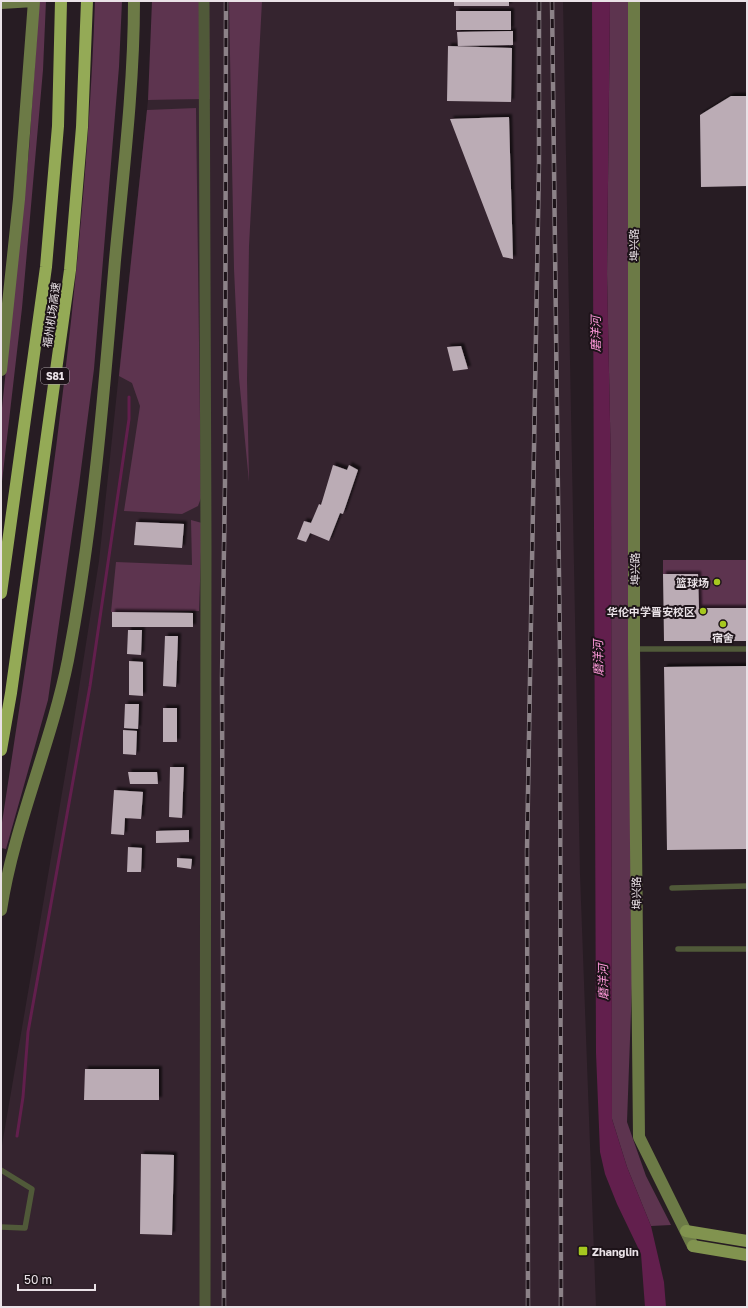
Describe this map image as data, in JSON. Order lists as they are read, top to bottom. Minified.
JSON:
{"streets":{"highway":["福州机场高速","S81"],"street":["埠兴路"]},"water":["磨洋河"],"places":{"other":["篮球场","华伦中学晋安校区","宿舍"],"transit":["Zhanglin"]},"scale_bar":"50 m"}
